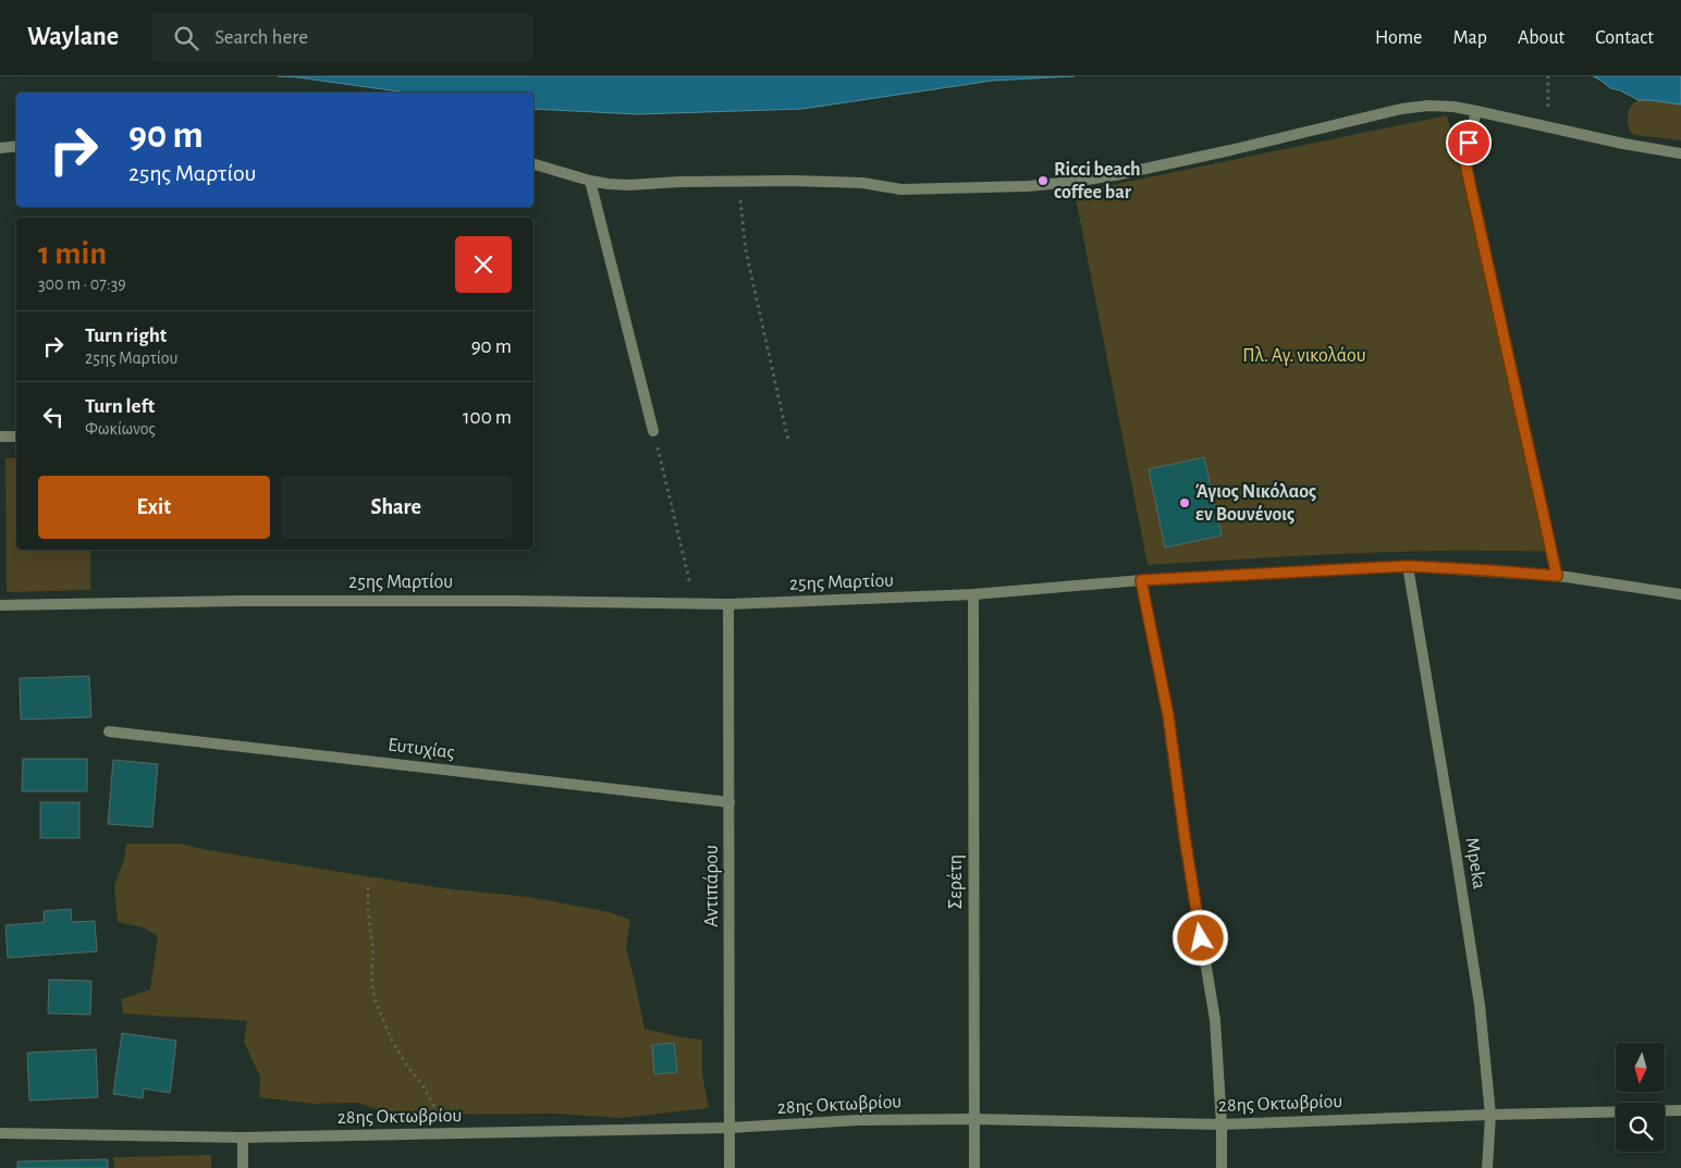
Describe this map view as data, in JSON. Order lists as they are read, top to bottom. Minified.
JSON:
{"streets":{"street":["25ης Μαρτίου","Ευτυχίας","Mpeka","Σερέτη","Αντιπάρου","28ης Οκτωβρίου"]},"crossings":[["25ης Μαρτίου","Mpeka"],["25ης Μαρτίου","Σερέτη"],["25ης Μαρτίου","Αντιπάρου"],["Ευτυχίας","Αντιπάρου"],["Mpeka","28ης Οκτωβρίου"],["Σερέτη","28ης Οκτωβρίου"],["Αντιπάρου","28ης Οκτωβρίου"]],"parks":["Πλ. Αγ. νικολάου"],"places":["Ricci beach coffee bar","Άγιος Νικόλαος εν Βουνένοις"],"north":"bottom","page":{"header":"Waylane","search":"Search here","nav":["Home","Map","About","Contact"],"turn":["90 m","25ης Μαρτίου"],"heading":["1 min","300 m · 07:39"],"list":[{"name":"Turn right","note":"25ης Μαρτίου","value":"90 m"},{"name":"Turn left","note":"Φωκίωνος","value":"100 m"}],"buttons":["Exit","Share"]}}
